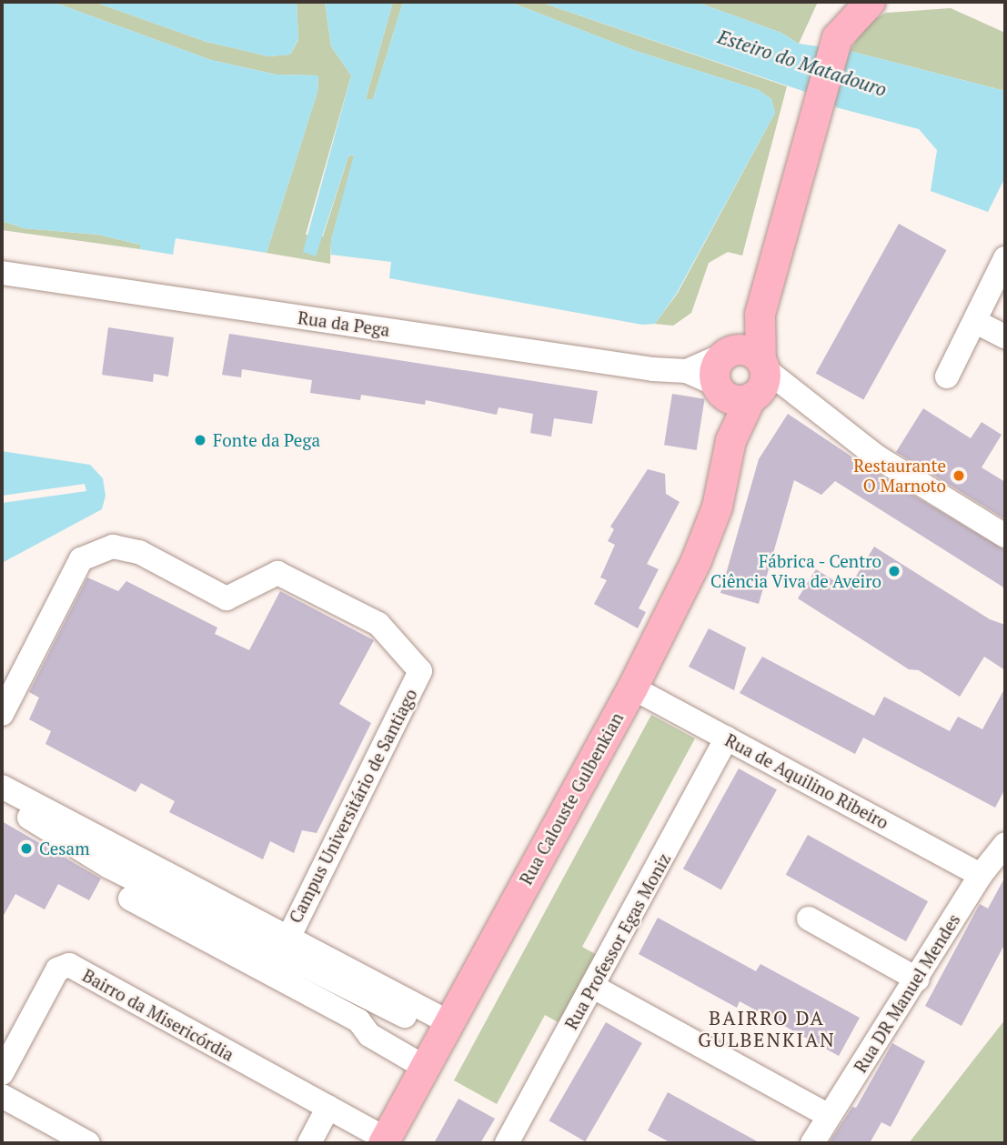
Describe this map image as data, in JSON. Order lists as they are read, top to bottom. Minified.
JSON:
{"streets":{"main road":["Rua Calouste Gulbenkian"],"street":["Rua da Pega","Rua de Aquilino Ribeiro","Campus Universitário de Santiago","Rua Professor Egas Moniz","Rua DR Manuel Mendes","Bairro da Misericórdia"]},"crossings":[["Rua da Pega","Rua Calouste Gulbenkian"],["Rua de Aquilino Ribeiro","Rua Calouste Gulbenkian"],["Rua de Aquilino Ribeiro","Rua Professor Egas Moniz"],["Rua de Aquilino Ribeiro","Rua DR Manuel Mendes"],["Rua Calouste Gulbenkian","Campus Universitário de Santiago"],["Rua Calouste Gulbenkian","Bairro da Misericórdia"]],"districts":["BAIRRO DA GULBENKIAN"],"water":["Esteiro do Matadouro"],"places":["Fonte da Pega","Restaurante O Marnoto","Fábrica - Centro Ciência Viva de Aveiro","Cesam"]}
